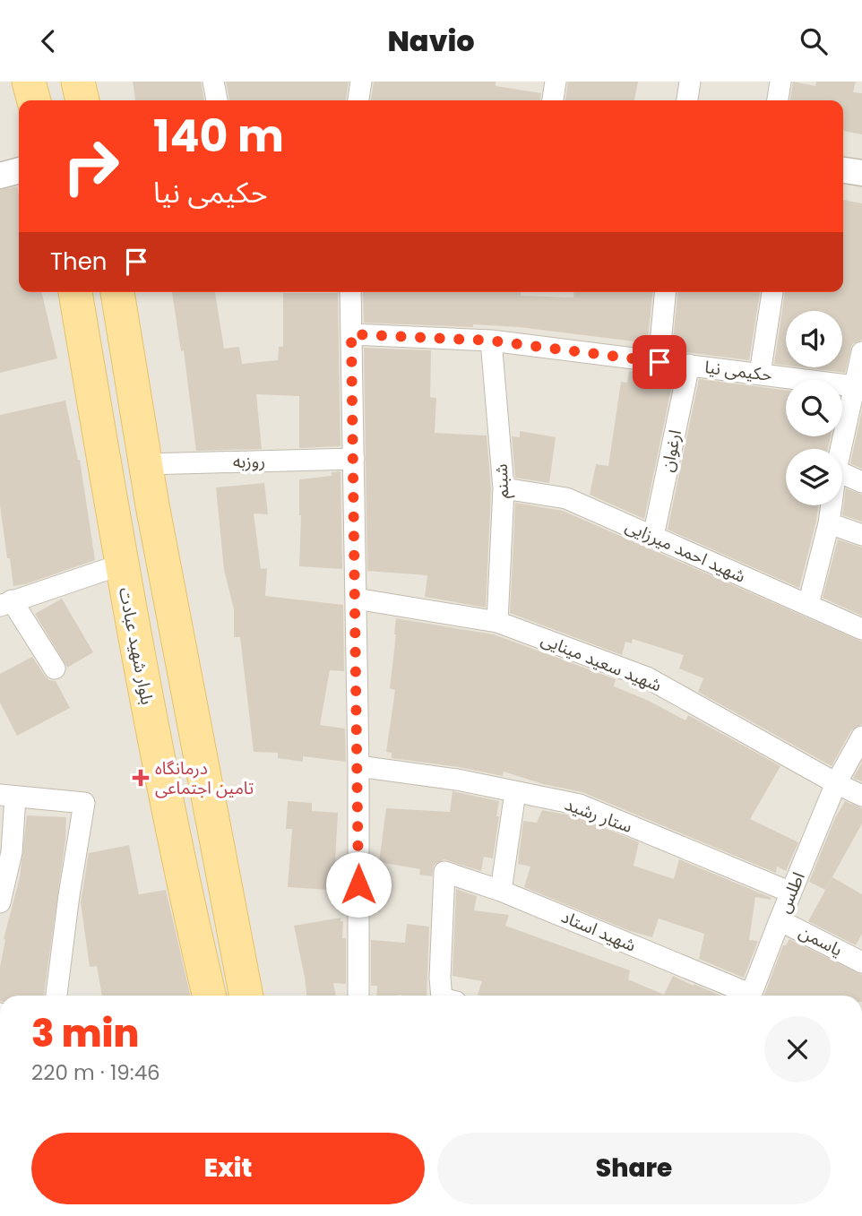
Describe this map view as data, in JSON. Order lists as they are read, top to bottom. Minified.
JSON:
{"streets":{"main road":["بلوار شهید عبادت"],"street":["حکیمی نیا","ارغوان","روزبه","شبنم","شهید احمد میرزایی","شهید سعید مینایی","ستار رشید","اطلس","شهید استاد","یاسمن"]},"crossings":[["حکیمی نیا","ارغوان"],["حکیمی نیا","شبنم"],["ارغوان","شهید احمد میرزایی"],["شبنم","شهید احمد میرزایی"],["شبنم","شهید سعید مینایی"],["شهید سعید مینایی","اطلس"],["ستار رشید","اطلس"],["اطلس","یاسمن"]],"places":{"health":["درمانگاه تامین اجتماعی"]},"page":{"header":"Navio","turn":["140 m","حکیمی نیا"],"then":"Then","heading":["3 min","220 m · 19:46"],"buttons":["Exit","Share"]}}
